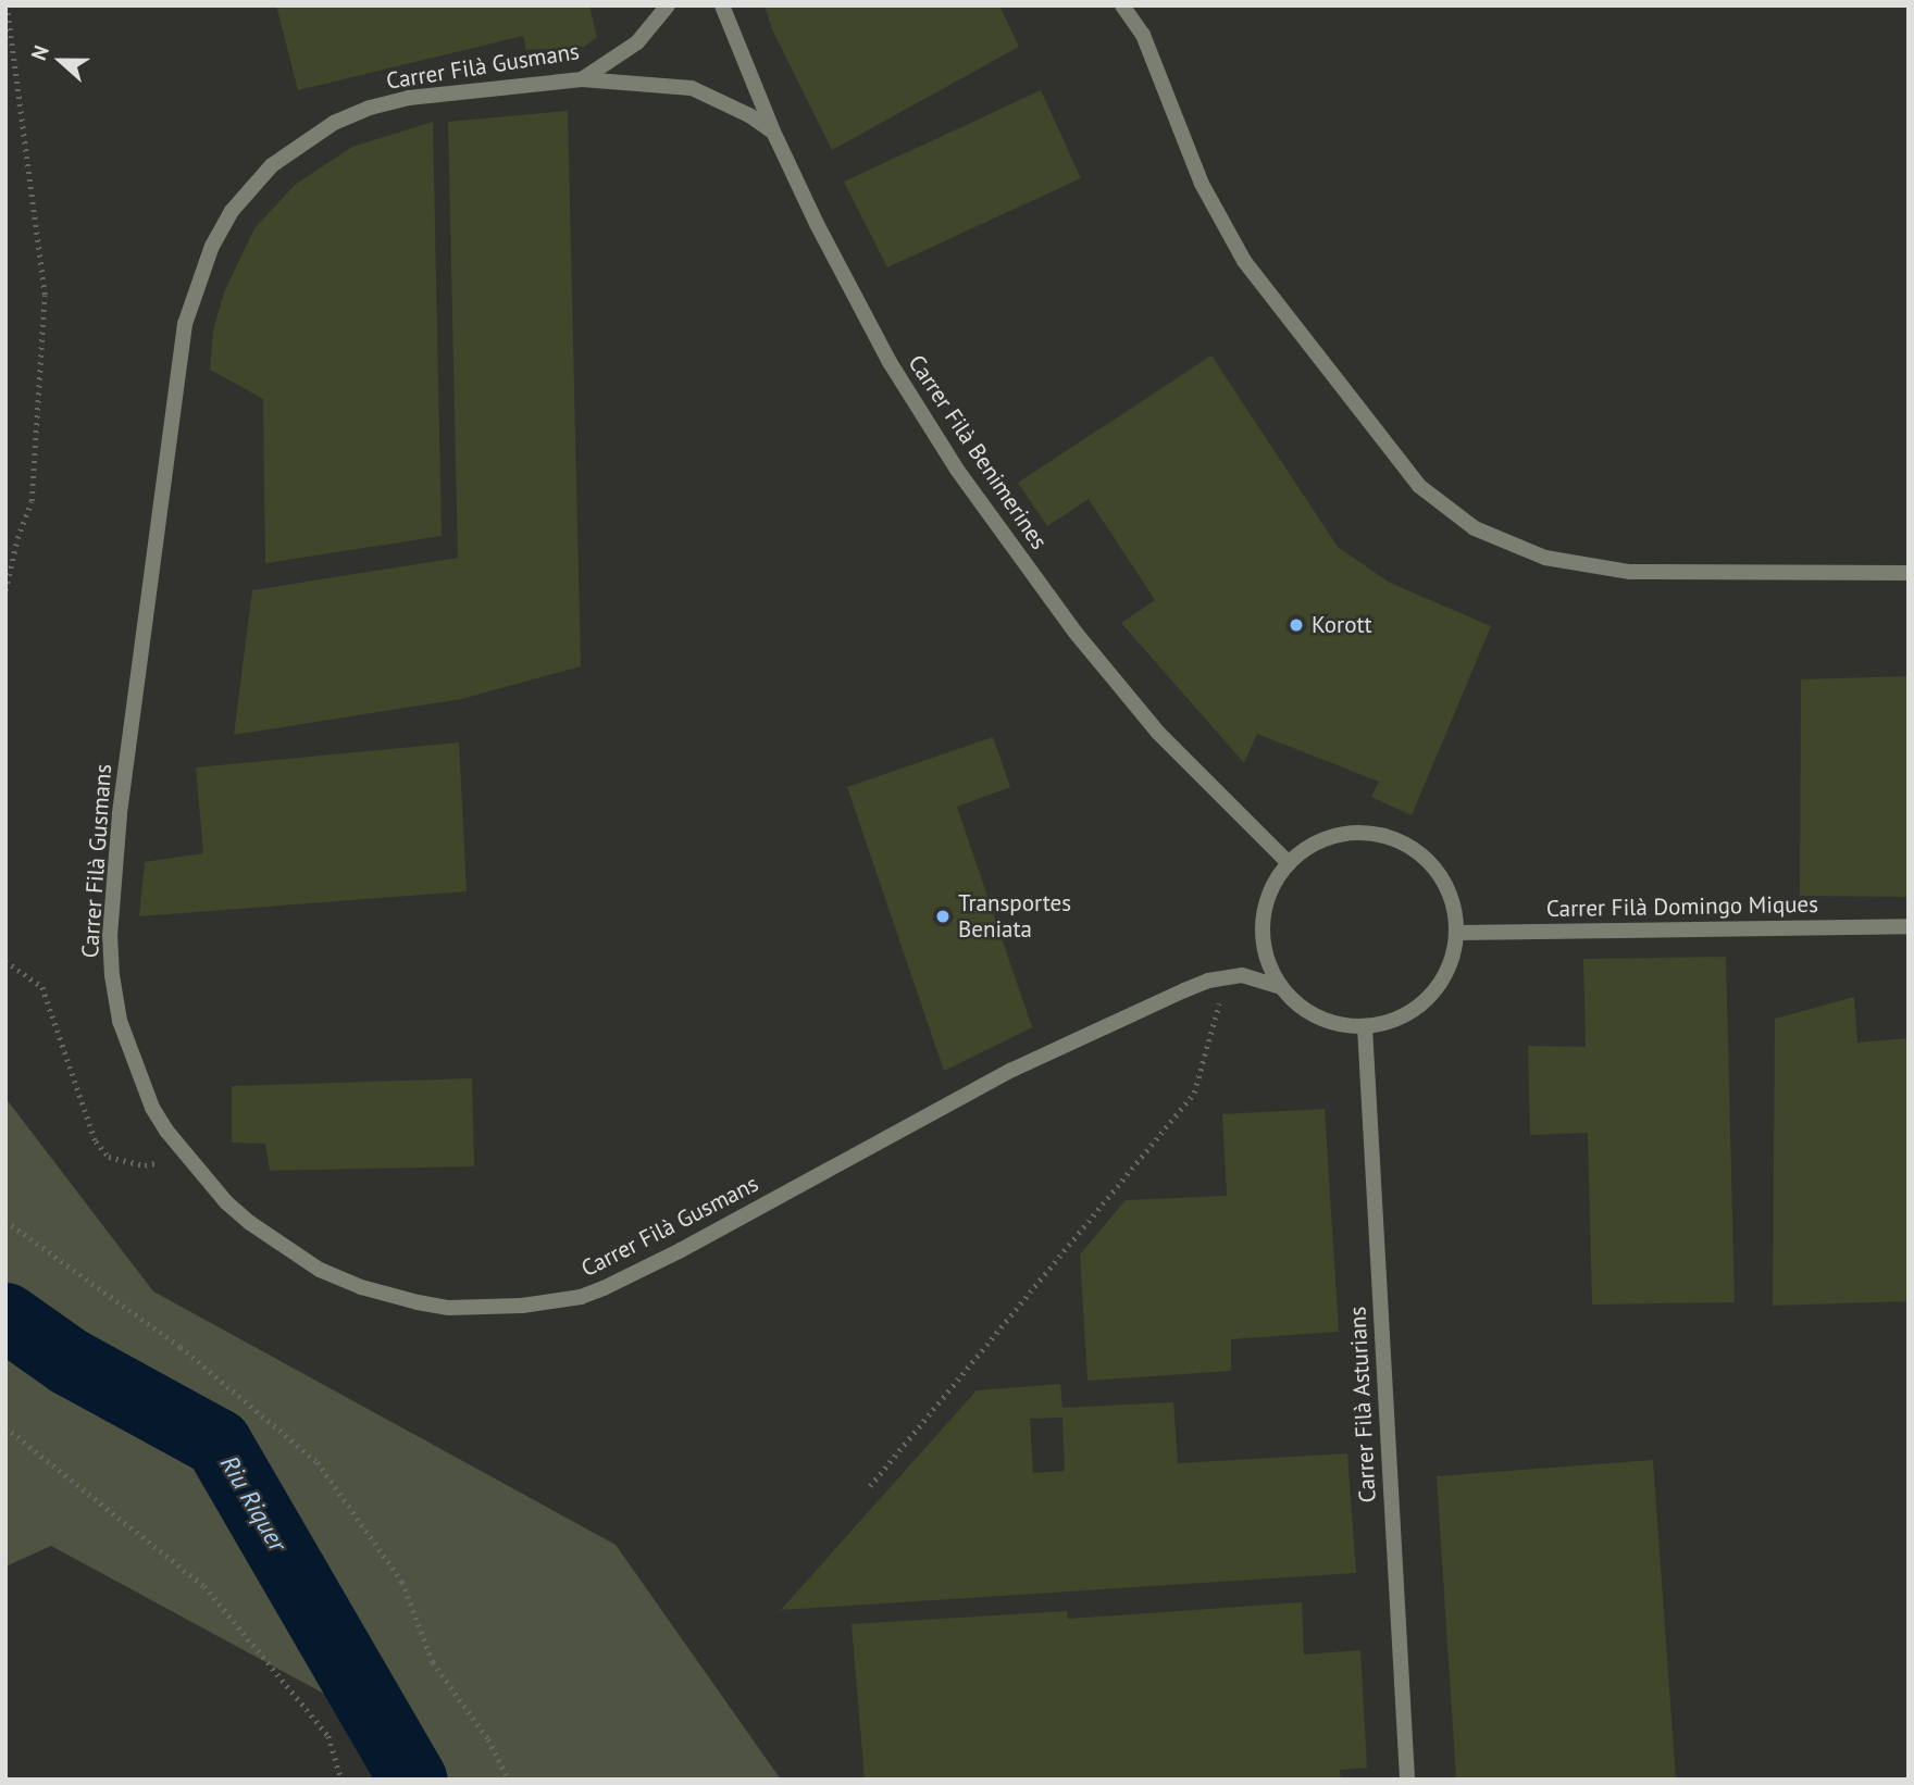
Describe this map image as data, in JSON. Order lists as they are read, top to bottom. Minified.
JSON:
{"streets":{"street":["Carrer Filà Gusmans","Carrer Filà Benimerines","Carrer Filà Domingo Miques","Carrer Filà Asturians"]},"crossings":[["Carrer Filà Gusmans","Carrer Filà Benimerines"],["Carrer Filà Gusmans","Carrer Filà Domingo Miques"],["Carrer Filà Gusmans","Carrer Filà Asturians"],["Carrer Filà Benimerines","Carrer Filà Domingo Miques"],["Carrer Filà Benimerines","Carrer Filà Asturians"],["Carrer Filà Domingo Miques","Carrer Filà Asturians"]],"water":["Riu Riquer"],"places":["Korott","Transportes Beniata"],"north":"left"}
